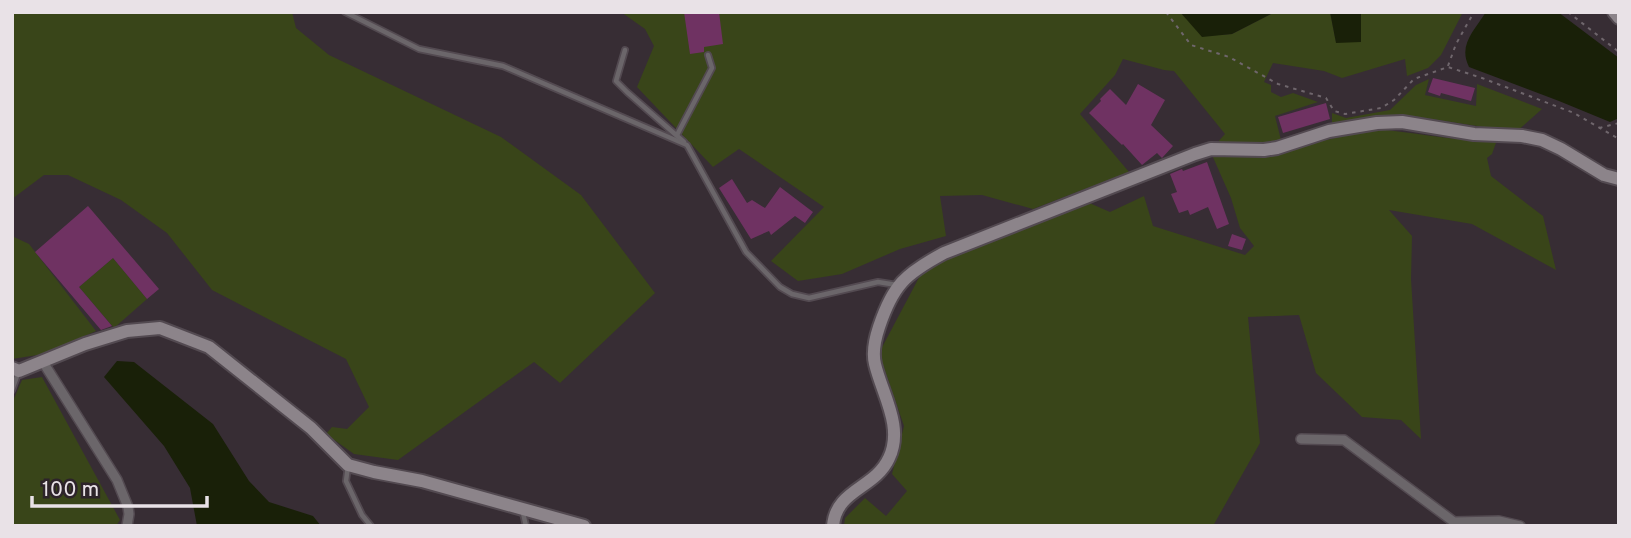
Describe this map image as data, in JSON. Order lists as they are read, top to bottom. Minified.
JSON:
{"scale_bar":"100 m"}
